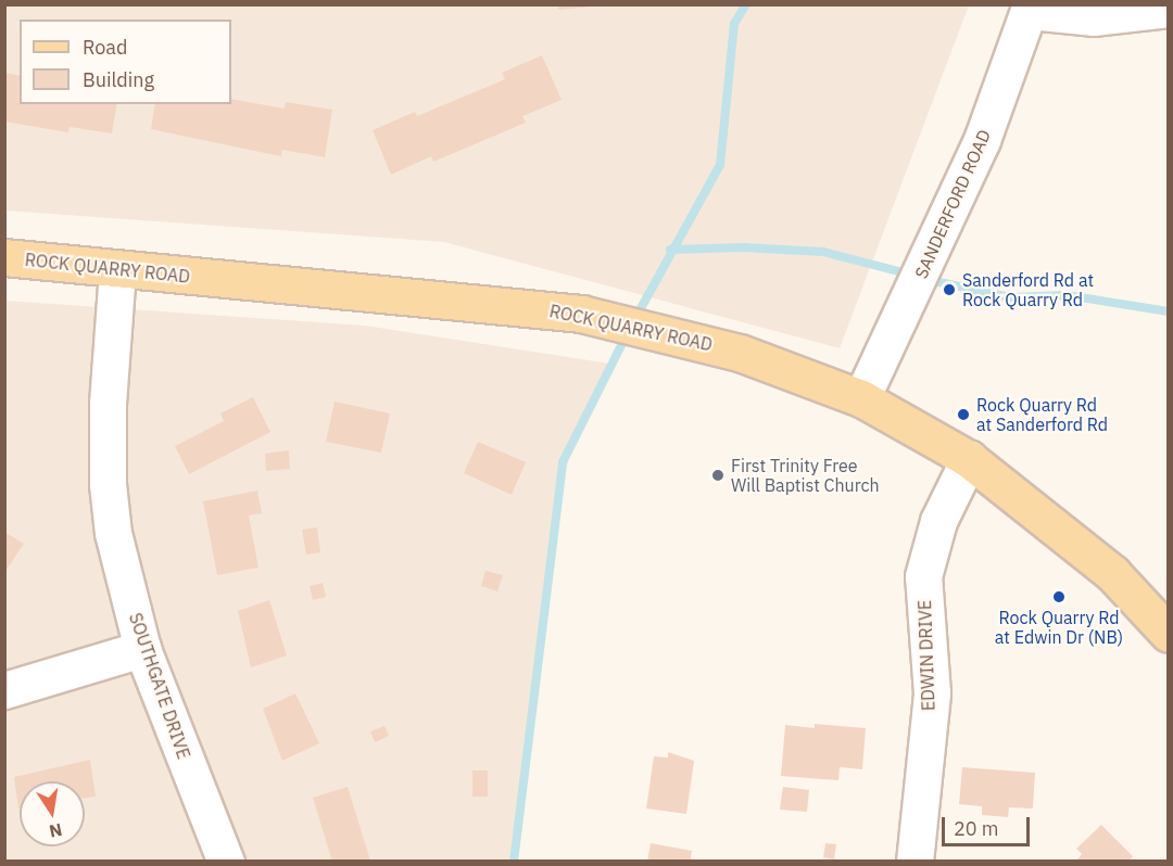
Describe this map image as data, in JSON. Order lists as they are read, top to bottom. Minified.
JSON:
{"streets":{"main road":["ROCK QUARRY ROAD"],"street":["SANDERFORD ROAD","EDWIN DRIVE","SOUTHGATE DRIVE"]},"crossings":[["SANDERFORD ROAD","ROCK QUARRY ROAD"],["ROCK QUARRY ROAD","EDWIN DRIVE"],["ROCK QUARRY ROAD","SOUTHGATE DRIVE"]],"places":["Sanderford Rd at Rock Quarry Rd","Rock Quarry Rd at Sanderford Rd","First Trinity Free Will Baptist Church","Rock Quarry Rd at Edwin Dr (NB)"],"legend":["Road","Building"],"scale_bar":"20 m","north":"bottom"}
